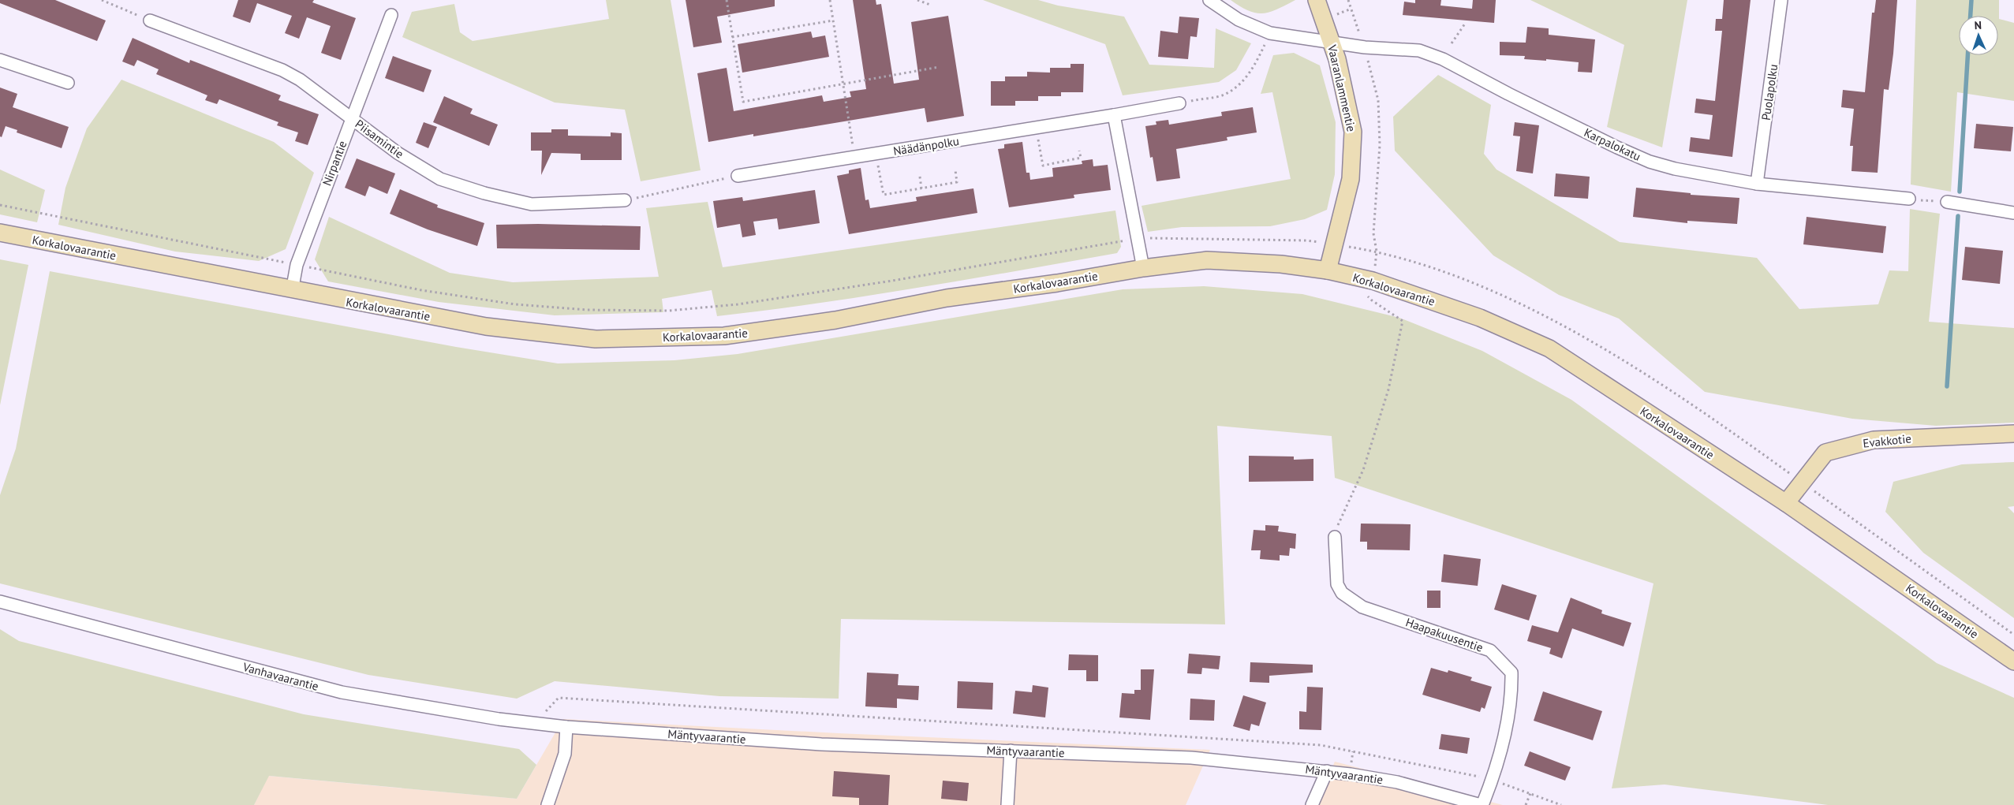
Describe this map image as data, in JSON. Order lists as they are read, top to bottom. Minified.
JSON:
{"streets":{"street":["Vaaranlammentie","Puolapolku","Piisamintie","Karpalokatu","Näädänpolku","Nirpantie","Korkalovaarantie","Evakkotie","Haapakuusentie","Vanhavaarantie","Mäntyvaarantie"]},"crossings":[["Vaaranlammentie","Karpalokatu"],["Vaaranlammentie","Korkalovaarantie"],["Puolapolku","Karpalokatu"],["Piisamintie","Nirpantie"],["Nirpantie","Korkalovaarantie"],["Korkalovaarantie","Evakkotie"],["Haapakuusentie","Mäntyvaarantie"],["Vanhavaarantie","Mäntyvaarantie"]],"north":"top"}
